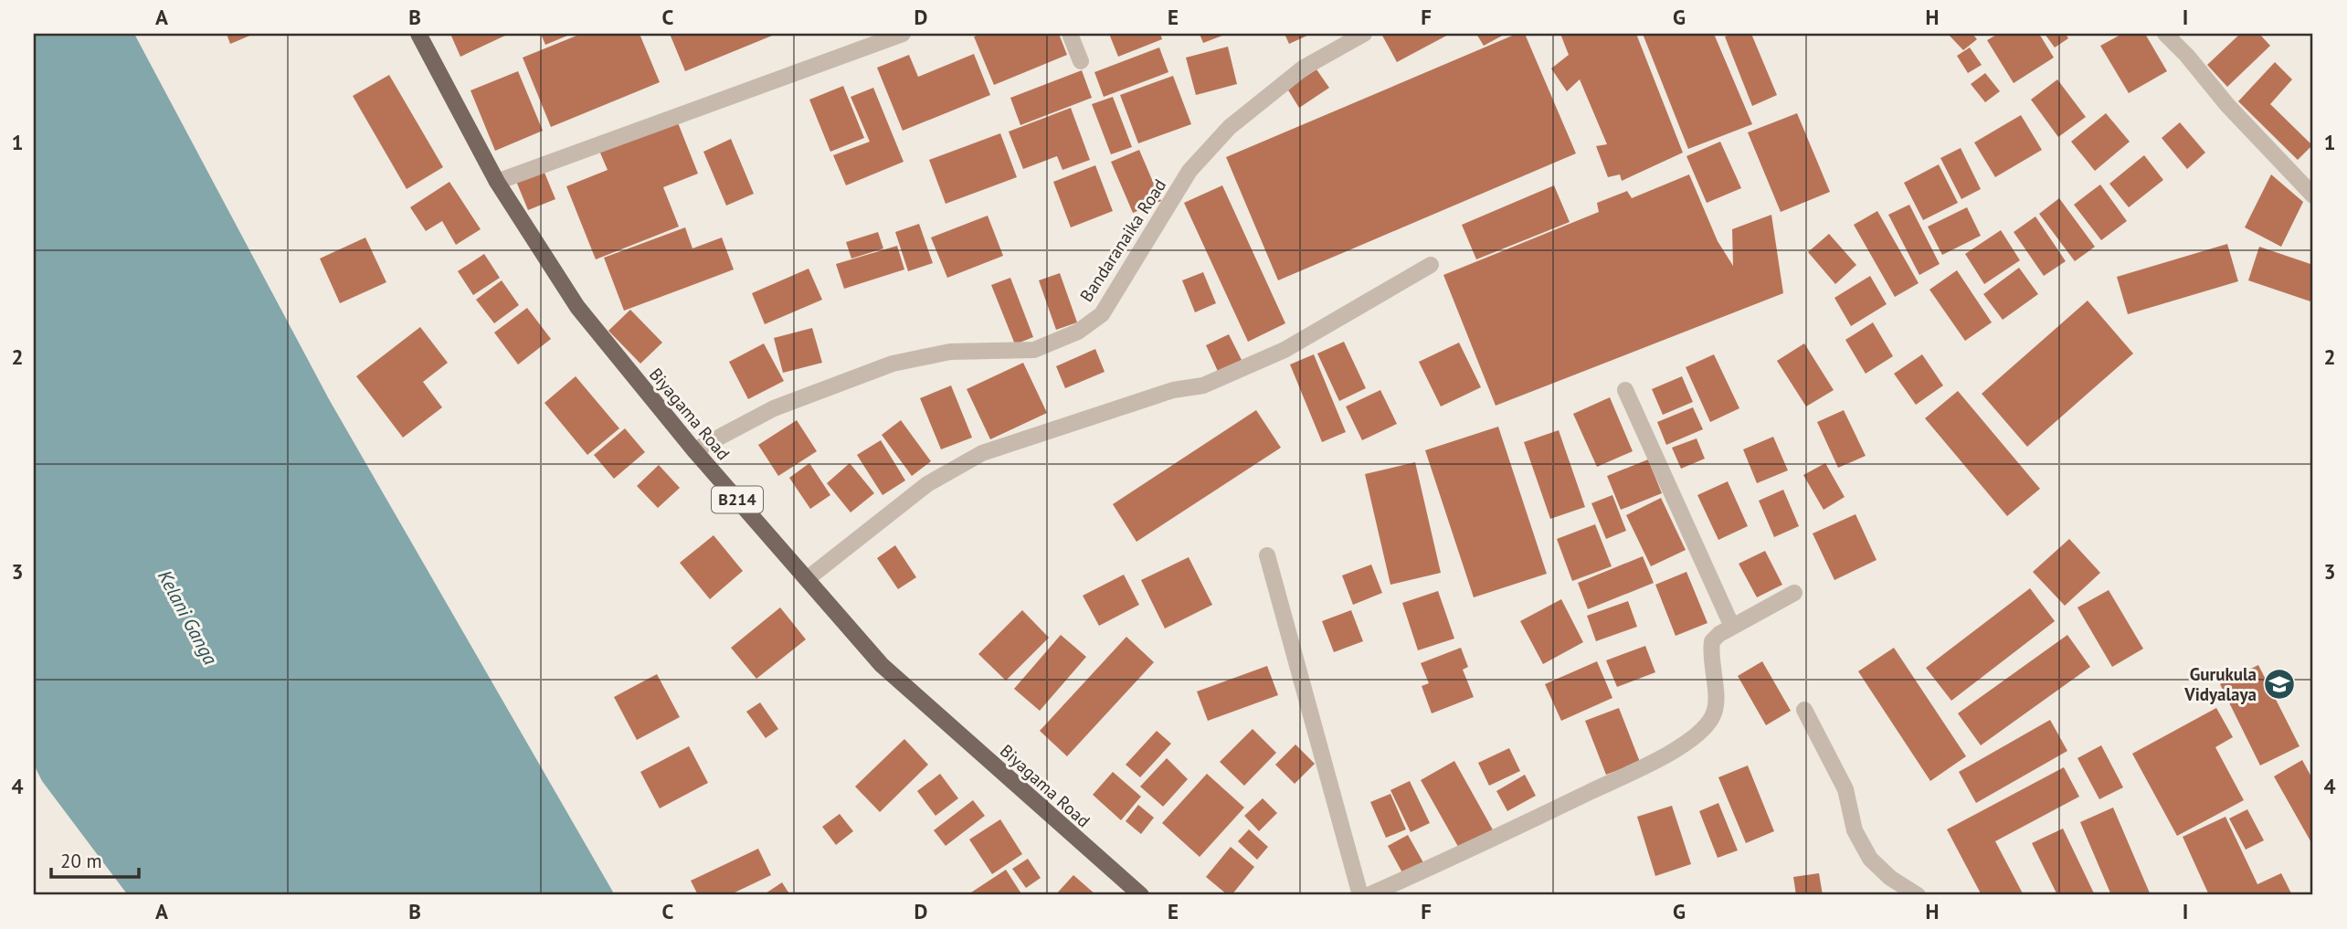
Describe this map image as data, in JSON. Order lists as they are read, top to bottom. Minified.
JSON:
{"streets":{"main road":["Biyagama Road","B214"],"street":["Bandaranaika Road"]},"crossings":[["Bandaranaika Road","Biyagama Road"]],"water":["Kelani Ganga"],"places":{"school or university":["Gurukula Vidyalaya"]},"scale_bar":"20 m","grid":{"columns":["A","B","C","D","E","F","G","H","I"],"rows":["1","2","3","4"]}}
